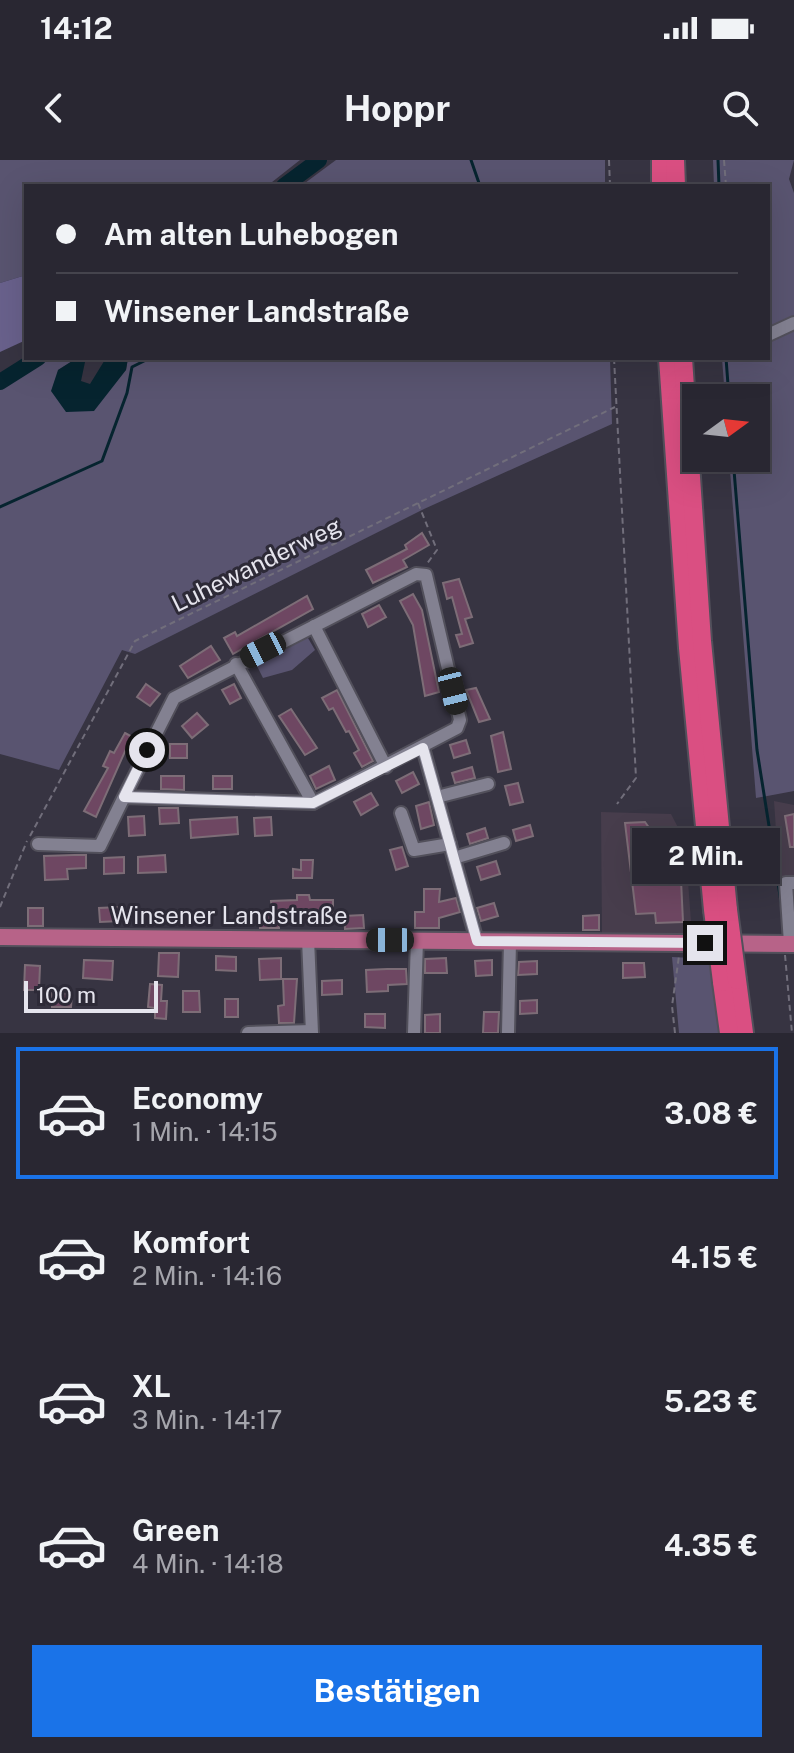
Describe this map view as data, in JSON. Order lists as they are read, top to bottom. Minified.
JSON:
{"streets":{"main road":["Winsener Landstraße"],"path":["Luhewanderweg"]},"scale_bar":"100 m","north":"right","page":{"status":"14:12","header":"Hoppr","banner":["Am alten Luhebogen","Winsener Landstraße"],"bubble":"2 Min.","scale":"100 m","list":[{"name":"Economy","note":"1 Min. · 14:15","value":"3.08 €"},{"name":"Komfort","note":"2 Min. · 14:16","value":"4.15 €"},{"name":"XL","note":"3 Min. · 14:17","value":"5.23 €"},{"name":"Green","note":"4 Min. · 14:18","value":"4.35 €"}],"buttons":"Bestätigen"}}
